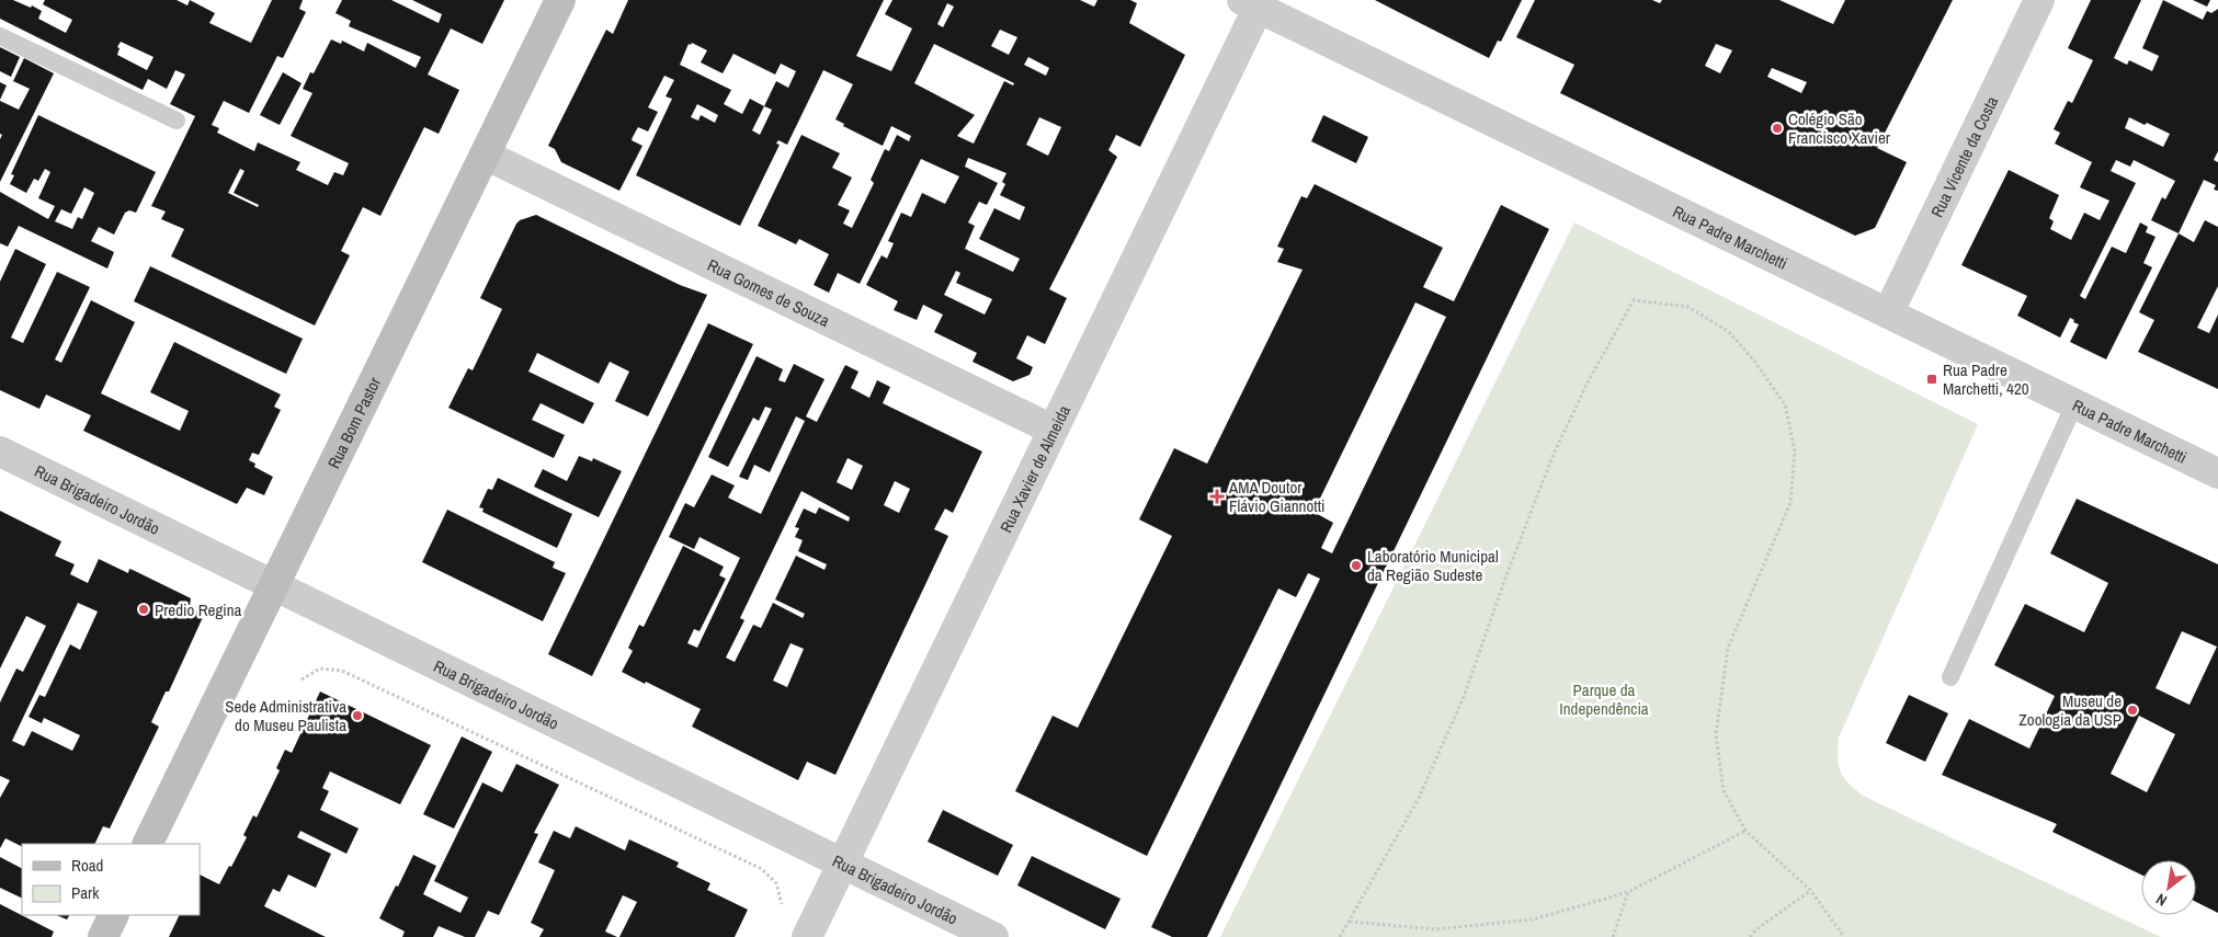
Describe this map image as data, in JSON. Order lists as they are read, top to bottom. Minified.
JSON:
{"streets":{"main road":["Rua Bom Pastor"],"street":["Rua Vicente da Costa","Rua Padre Marchetti","Rua Gomes de Souza","Rua Xavier de Almeida","Rua Brigadeiro Jordão"]},"crossings":[["Rua Vicente da Costa","Rua Padre Marchetti"],["Rua Padre Marchetti","Rua Xavier de Almeida"],["Rua Gomes de Souza","Rua Bom Pastor"],["Rua Gomes de Souza","Rua Xavier de Almeida"],["Rua Bom Pastor","Rua Brigadeiro Jordão"],["Rua Xavier de Almeida","Rua Brigadeiro Jordão"]],"parks":["Parque da Independência"],"places":{"other":["Colégio São Francisco Xavier","Laboratório Municipal da Região Sudeste","Predio Regina","Museu de Zoologia da USP","Sede Administrativa do Museu Paulista"],"transit":["Rua Padre Marchetti, 420"],"health":["AMA Doutor Flávio Giannotti"]},"legend":["Road","Park"],"north":"bottom left"}
